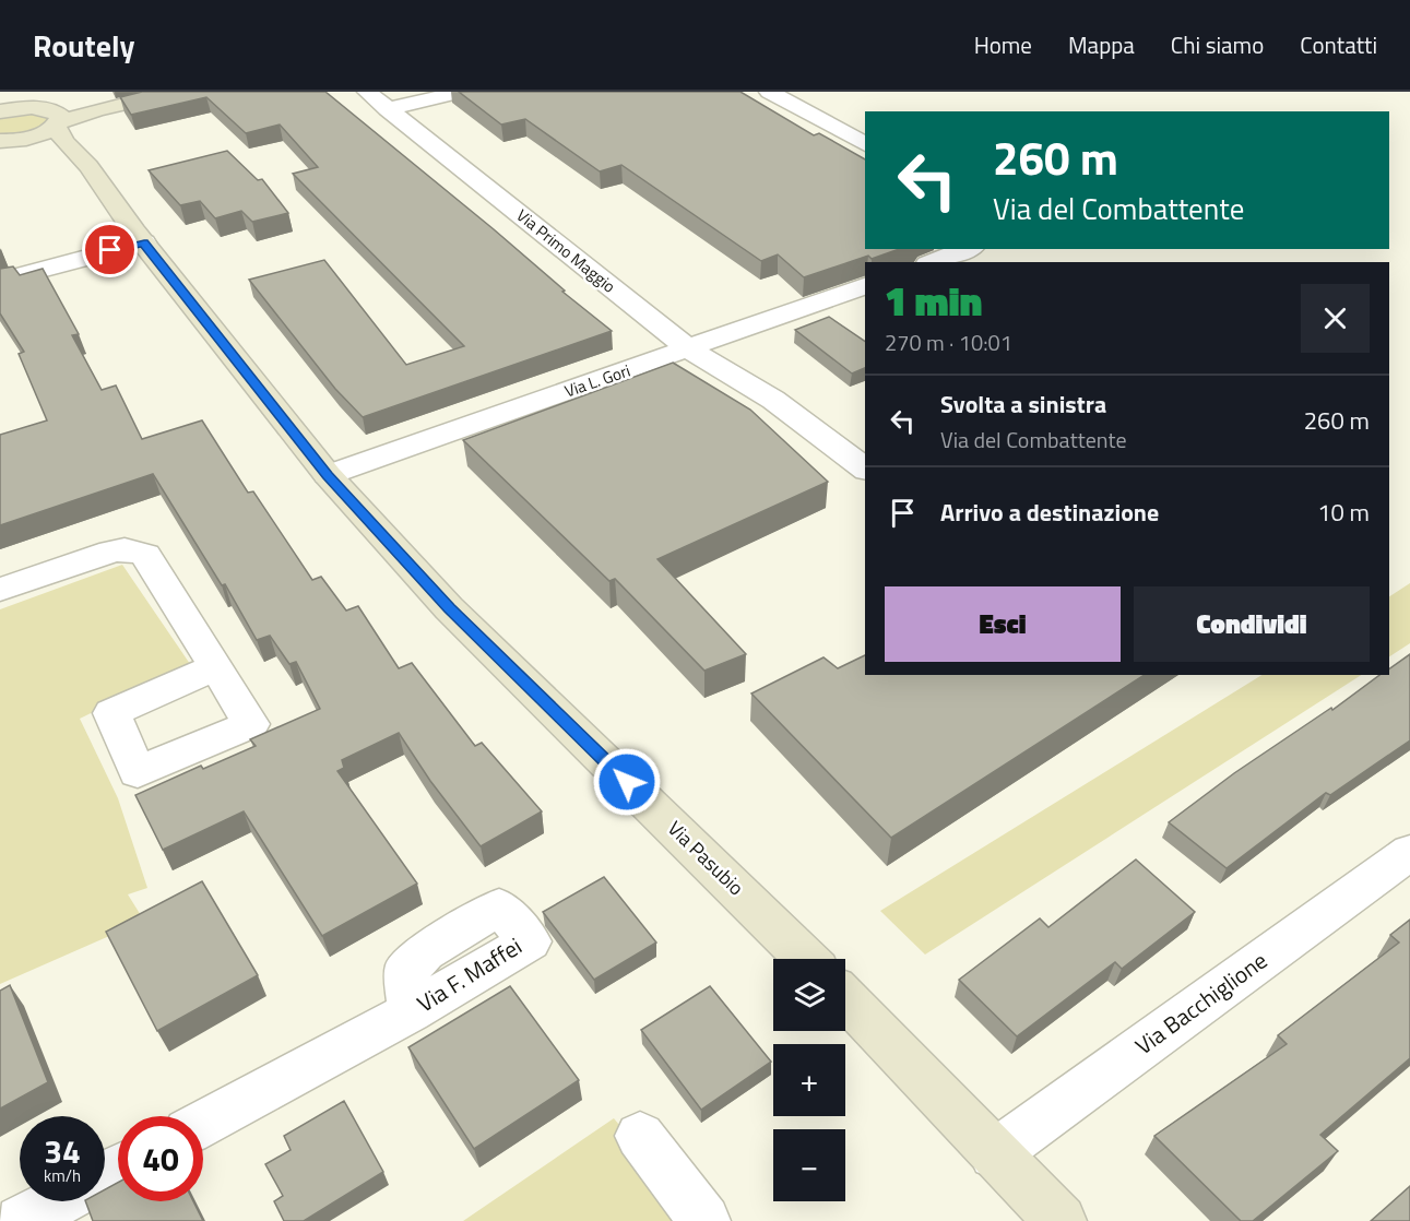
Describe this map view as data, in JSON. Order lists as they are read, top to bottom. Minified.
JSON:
{"streets":{"street":["Via Primo Maggio","Via L. Gori","Via Pasubio","Via F. Maffei","Via Bacchiglione"]},"crossings":[["Via Primo Maggio","Via L. Gori"],["Via L. Gori","Via Pasubio"]],"page":{"header":"Routely","nav":["Home","Mappa","Chi siamo","Contatti"],"turn":["260 m","Via del Combattente"],"heading":["1 min","270 m · 10:01"],"list":[{"name":"Svolta a sinistra","note":"Via del Combattente","value":"260 m"},{"name":"Arrivo a destinazione","value":"10 m"}],"buttons":["Esci","Condividi"],"map_buttons":["+","−"],"speed":"34 km/h","limit":"40"}}
